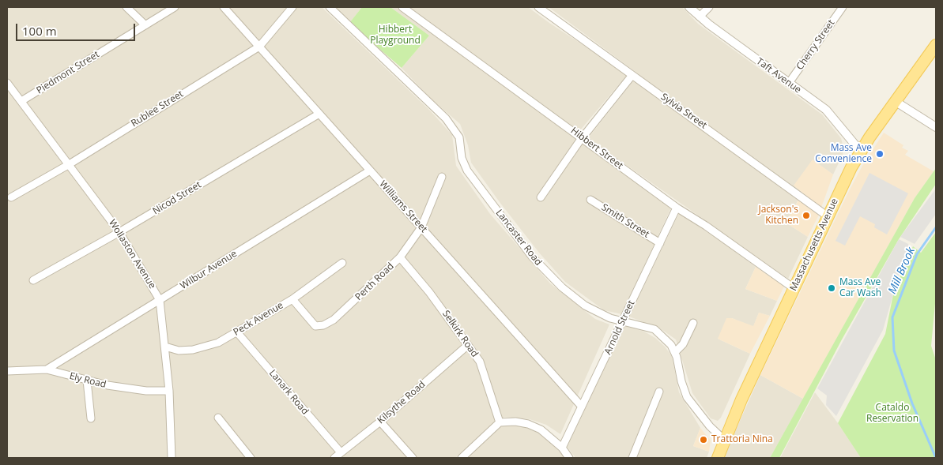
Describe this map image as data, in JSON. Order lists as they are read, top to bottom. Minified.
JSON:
{"streets":{"main road":["Massachusetts Avenue"],"street":["Cherry Street","Piedmont Street","Taft Avenue","Rublee Street","Sylvia Street","Hibbert Street","Nicod Street","Williams Street","Smith Street","Lancaster Road","Wollaston Avenue","Wilbur Avenue","Perth Road","Peck Avenue","Arnold Street","Selkirk Road","Ely Road","Lanark Road","Kilsythe Road"]},"crossings":[["Cherry Street","Taft Avenue"],["Piedmont Street","Wollaston Avenue"],["Taft Avenue","Massachusetts Avenue"],["Rublee Street","Williams Street"],["Rublee Street","Wollaston Avenue"],["Sylvia Street","Massachusetts Avenue"],["Hibbert Street","Massachusetts Avenue"],["Hibbert Street","Arnold Street"],["Nicod Street","Williams Street"],["Nicod Street","Wollaston Avenue"],["Williams Street","Wilbur Avenue"],["Williams Street","Perth Road"],["Williams Street","Arnold Street"],["Smith Street","Arnold Street"],["Lancaster Road","Massachusetts Avenue"],["Lancaster Road","Arnold Street"],["Wollaston Avenue","Wilbur Avenue"],["Wollaston Avenue","Peck Avenue"],["Wollaston Avenue","Ely Road"],["Wilbur Avenue","Ely Road"],["Perth Road","Peck Avenue"],["Perth Road","Selkirk Road"],["Peck Avenue","Lanark Road"],["Selkirk Road","Kilsythe Road"],["Lanark Road","Kilsythe Road"]],"water":["Mill Brook"],"parks":["Hibbert Playground","Cataldo Reservation"],"places":["Mass Ave Convenience","Jackson's Kitchen","Mass Ave Car Wash","Trattoria Nina"],"scale_bar":"100 m"}
